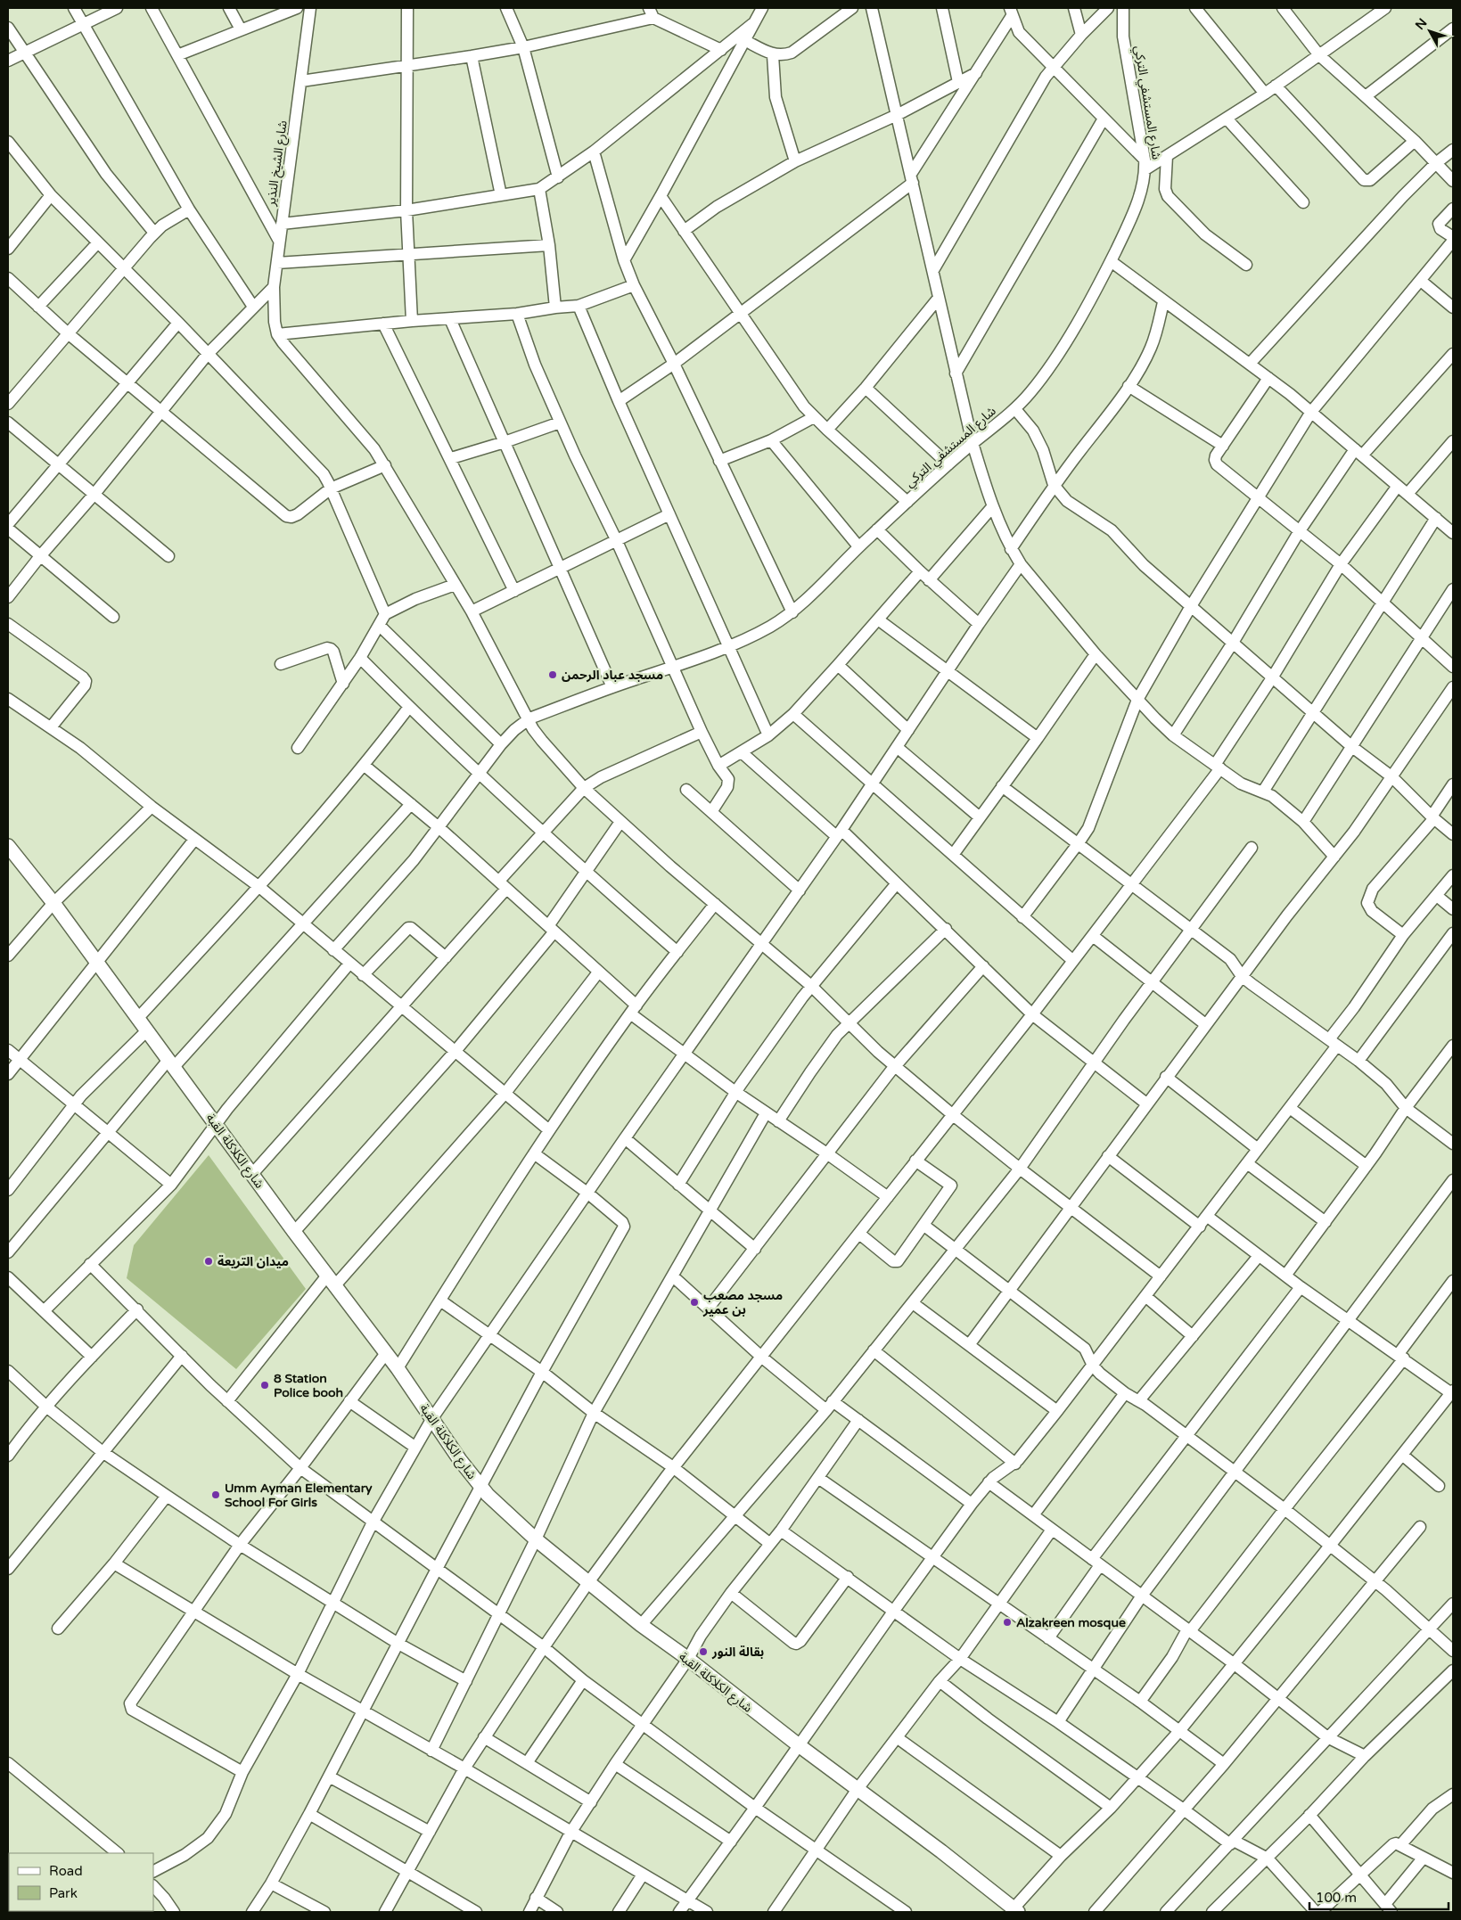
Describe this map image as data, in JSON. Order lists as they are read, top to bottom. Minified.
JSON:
{"streets":{"street":["شارع المستشفي التركي","شارع الشيخ النذير","شارع الكلاكلة القبة"]},"places":["مسجد عباد الرحمن","ميدان التريعة","مسجد مصعب بن عمير","8 Station Police booh","Umm Ayman Elementary School For Girls","Alzakreen mosque","بقالة النور"],"legend":["Road","Park"],"scale_bar":"100 m","north":"top left"}
